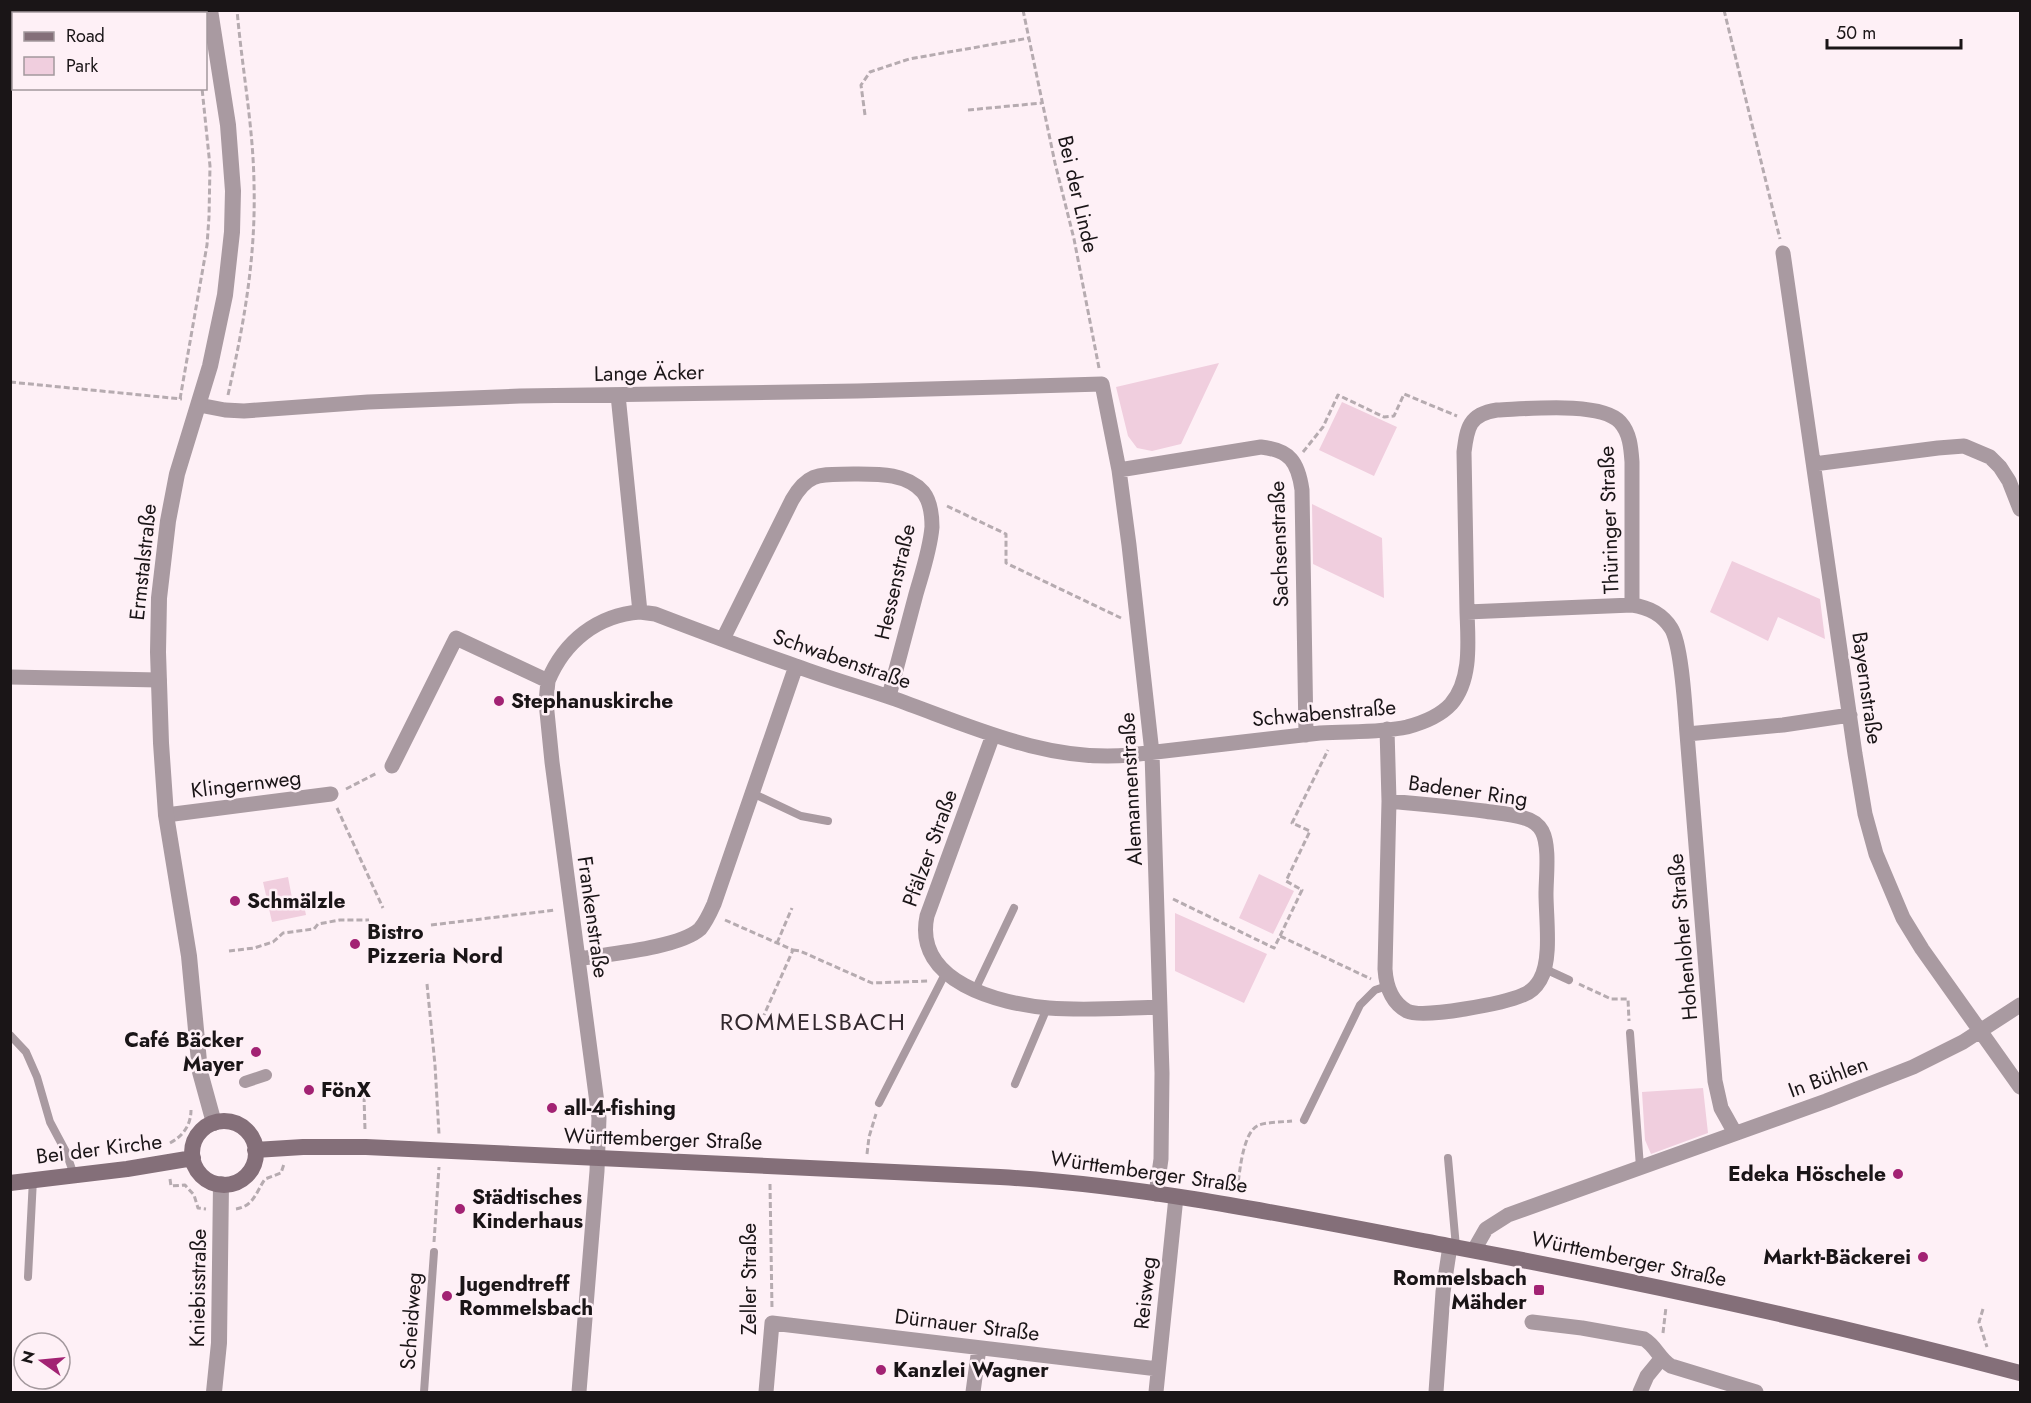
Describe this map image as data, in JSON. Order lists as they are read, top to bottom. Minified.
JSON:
{"streets":{"main road":["Württemberger Straße","Bei der Kirche"],"street":["Lange Äcker","Thüringer Straße","Sachsenstraße","Ermstalstraße","Hessenstraße","Schwabenstraße","Bayernstraße","Klingernweg","Alemannenstraße","Badener Ring","Pfälzer Straße","Frankenstraße","Hohenloher Straße","In Bühlen","Zeller Straße","Kniebisstraße","Reisweg","Dürnauer Straße"],"lane":["Scheidweg"],"path":["Bei der Linde"]},"crossings":[["Bei der Linde","Lange Äcker"],["Bei der Linde","Alemannenstraße"],["Lange Äcker","Ermstalstraße"],["Lange Äcker","Alemannenstraße"],["Sachsenstraße","Schwabenstraße"],["Sachsenstraße","Alemannenstraße"],["Ermstalstraße","Klingernweg"],["Ermstalstraße","Württemberger Straße"],["Ermstalstraße","Bei der Kirche"],["Ermstalstraße","Kniebisstraße"],["Hessenstraße","Schwabenstraße"],["Schwabenstraße","Alemannenstraße"],["Schwabenstraße","Badener Ring"],["Schwabenstraße","Pfälzer Straße"],["Schwabenstraße","Frankenstraße"],["Bayernstraße","In Bühlen"],["Alemannenstraße","Pfälzer Straße"],["Alemannenstraße","Württemberger Straße"],["Frankenstraße","Württemberger Straße"],["Hohenloher Straße","In Bühlen"],["In Bühlen","Württemberger Straße"],["Württemberger Straße","Bei der Kirche"],["Württemberger Straße","Zeller Straße"],["Württemberger Straße","Kniebisstraße"],["Württemberger Straße","Reisweg"],["Bei der Kirche","Kniebisstraße"],["Zeller Straße","Dürnauer Straße"],["Reisweg","Dürnauer Straße"]],"districts":["ROMMELSBACH"],"places":{"other":["Stephanuskirche","Schmälzle","Bistro Pizzeria Nord","Café Bäcker Mayer","FönX","all-4-fishing","Edeka Höschele","Städtisches Kinderhaus","Markt-Bäckerei","Jugendtreff Rommelsbach","Kanzlei Wagner"],"transit":["Rommelsbach Mähder"]},"legend":["Road","Park"],"scale_bar":"50 m","north":"left"}
